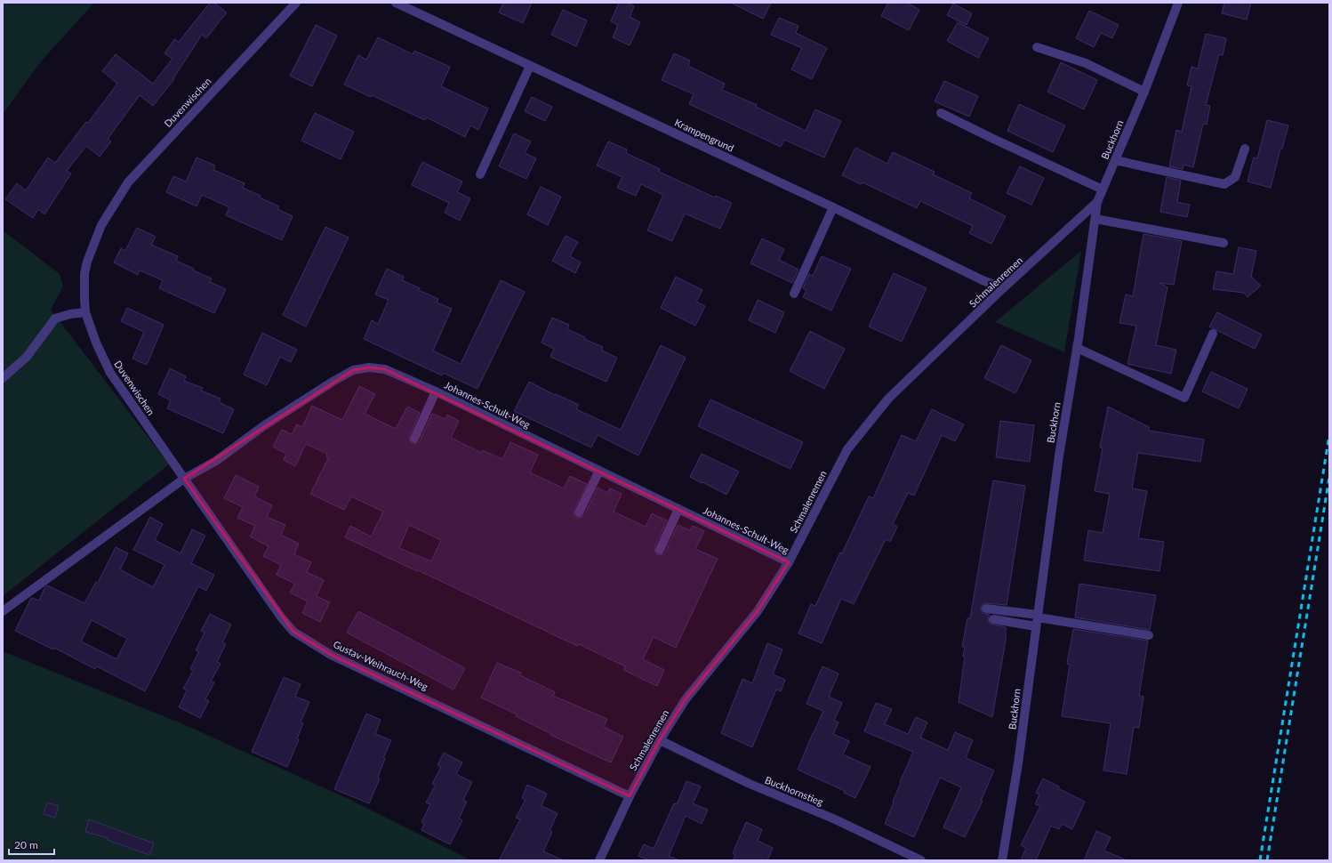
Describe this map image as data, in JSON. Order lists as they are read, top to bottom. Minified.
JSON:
{"streets":{"street":["Duvenwischen","Krampengrund","Buckhorn","Schmalenremen","Johannes-Schult-Weg","Gustav-Weihrauch-Weg","Buckhornstieg"]},"crossings":[["Duvenwischen","Johannes-Schult-Weg"],["Duvenwischen","Gustav-Weihrauch-Weg"],["Krampengrund","Schmalenremen"],["Buckhorn","Schmalenremen"],["Schmalenremen","Johannes-Schult-Weg"],["Schmalenremen","Gustav-Weihrauch-Weg"],["Schmalenremen","Buckhornstieg"],["Johannes-Schult-Weg","Gustav-Weihrauch-Weg"]],"scale_bar":"20 m"}
